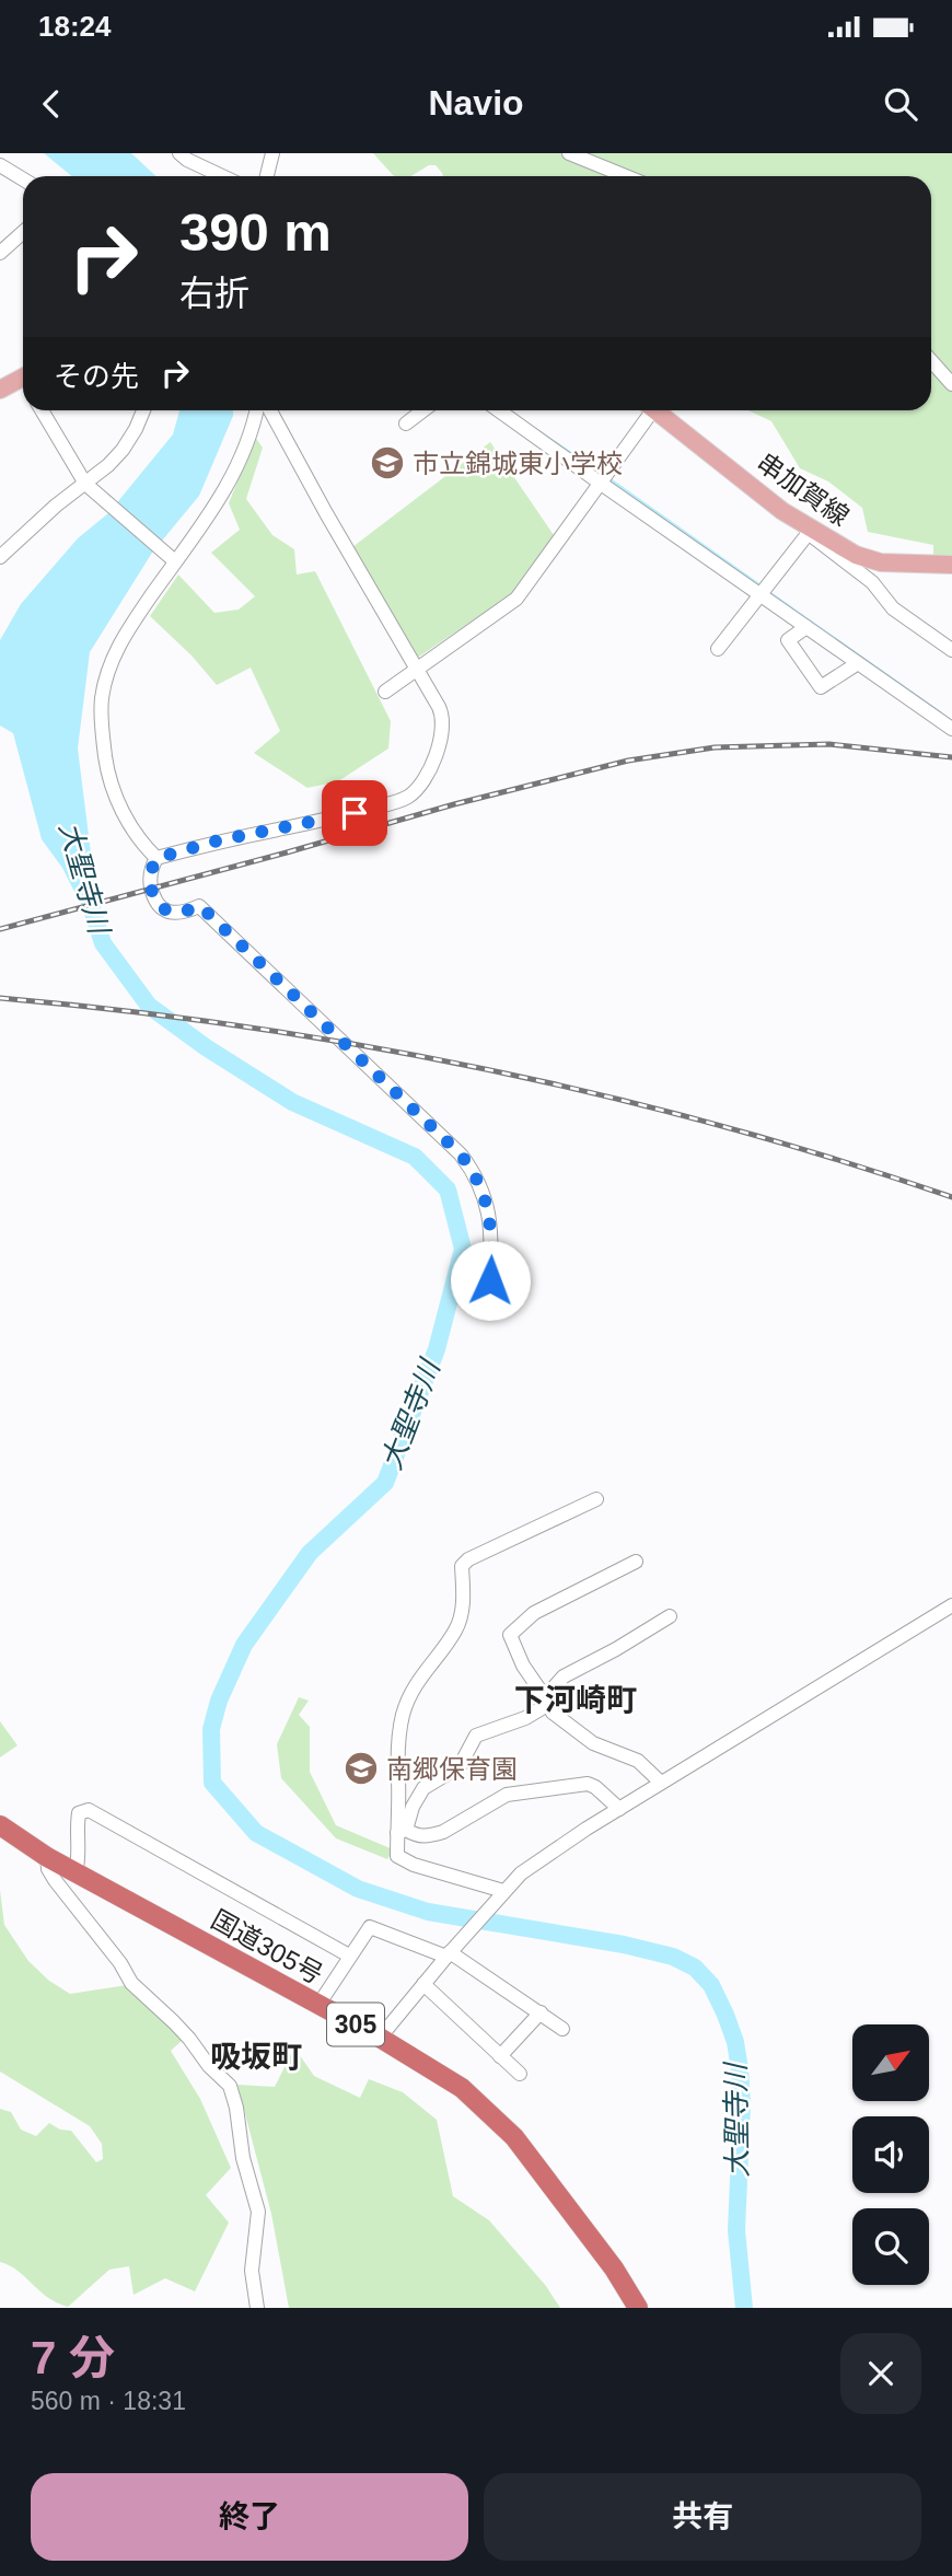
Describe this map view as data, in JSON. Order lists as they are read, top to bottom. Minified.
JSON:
{"streets":{"highway":["国道305号","305"],"main road":["串加賀線"]},"districts":["下河崎町","吸坂町"],"water":["大聖寺川"],"places":{"school or university":["市立錦城東小学校","南郷保育園"]},"north":"top right","page":{"status":"18:24","header":"Navio","turn":["390 m","右折"],"then":"その先","heading":["7 分","560 m · 18:31"],"buttons":["終了","共有"]}}
